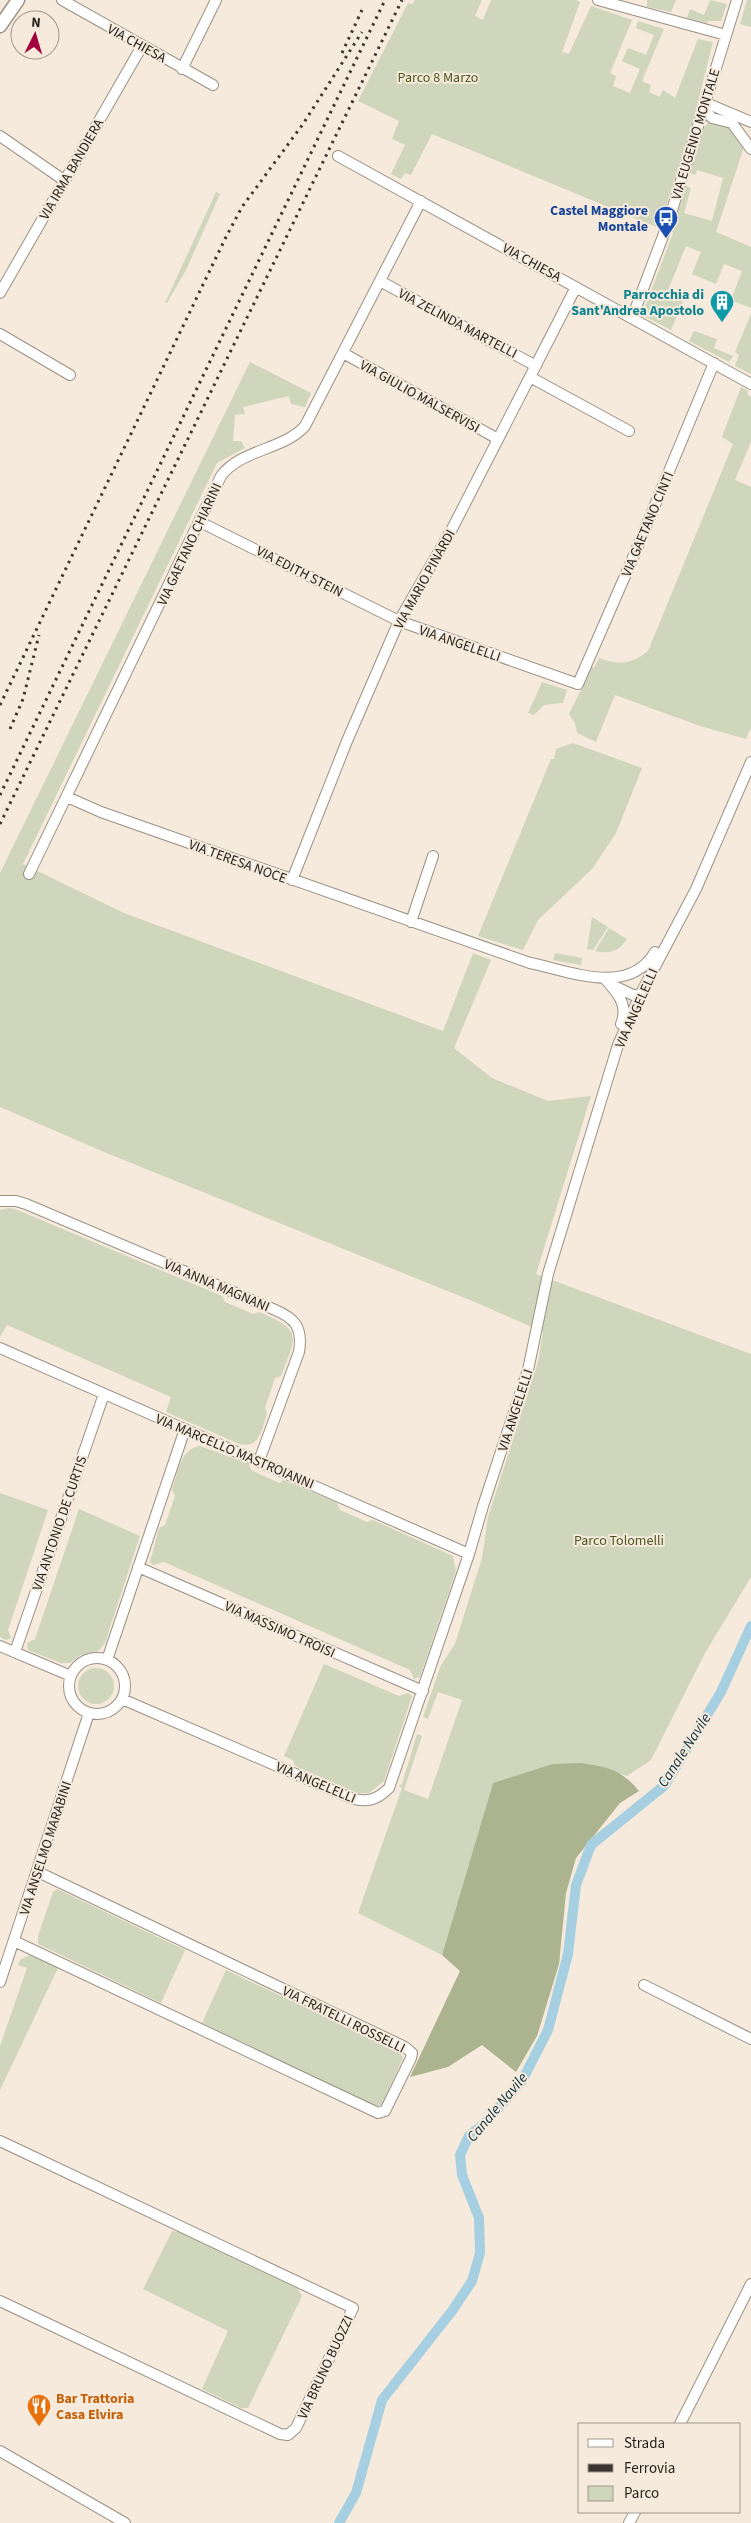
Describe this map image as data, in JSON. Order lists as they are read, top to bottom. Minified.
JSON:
{"streets":{"street":["VIA CHIESA","VIA EUGENIO MONTALE","VIA IRMA BANDIERA","VIA ZELINDA MARTELLI","VIA GIULIO MALSERVISI","VIA GAETANO CINTI","VIA GAETANO CHIARINI","VIA EDITH STEIN","VIA MARIO PINARDI","VIA ANGELELLI","VIA TERESA NOCE","VIA ANNA MAGNANI","VIA MARCELLO MASTROIANNI","VIA ANTONIO DE CURTIS","VIA MASSIMO TROISI","VIA ANSELMO MARABINI","VIA FRATELLI ROSSELLI","VIA BRUNO BUOZZI"]},"crossings":[["VIA CHIESA","VIA EUGENIO MONTALE"],["VIA CHIESA","VIA IRMA BANDIERA"],["VIA CHIESA","VIA GAETANO CINTI"],["VIA CHIESA","VIA GAETANO CHIARINI"],["VIA CHIESA","VIA MARIO PINARDI"],["VIA ZELINDA MARTELLI","VIA GAETANO CHIARINI"],["VIA ZELINDA MARTELLI","VIA MARIO PINARDI"],["VIA GIULIO MALSERVISI","VIA GAETANO CHIARINI"],["VIA GIULIO MALSERVISI","VIA MARIO PINARDI"],["VIA GAETANO CINTI","VIA ANGELELLI"],["VIA GAETANO CHIARINI","VIA EDITH STEIN"],["VIA GAETANO CHIARINI","VIA TERESA NOCE"],["VIA EDITH STEIN","VIA MARIO PINARDI"],["VIA EDITH STEIN","VIA ANGELELLI"],["VIA MARIO PINARDI","VIA ANGELELLI"],["VIA MARIO PINARDI","VIA TERESA NOCE"],["VIA ANGELELLI","VIA TERESA NOCE"],["VIA ANGELELLI","VIA MARCELLO MASTROIANNI"],["VIA ANGELELLI","VIA MASSIMO TROISI"],["VIA ANGELELLI","VIA ANSELMO MARABINI"],["VIA ANNA MAGNANI","VIA MARCELLO MASTROIANNI"],["VIA MARCELLO MASTROIANNI","VIA ANTONIO DE CURTIS"],["VIA ANSELMO MARABINI","VIA FRATELLI ROSSELLI"]],"water":["Canale Navile"],"parks":["Parco 8 Marzo","Parco Tolomelli"],"places":{"bus stop":["Castel Maggiore Montale"],"building":["Parrocchia di Sant'Andrea Apostolo"],"restaurant":["Bar Trattoria Casa Elvira"]},"legend":["Strada","Ferrovia","Parco"],"north":"top"}
